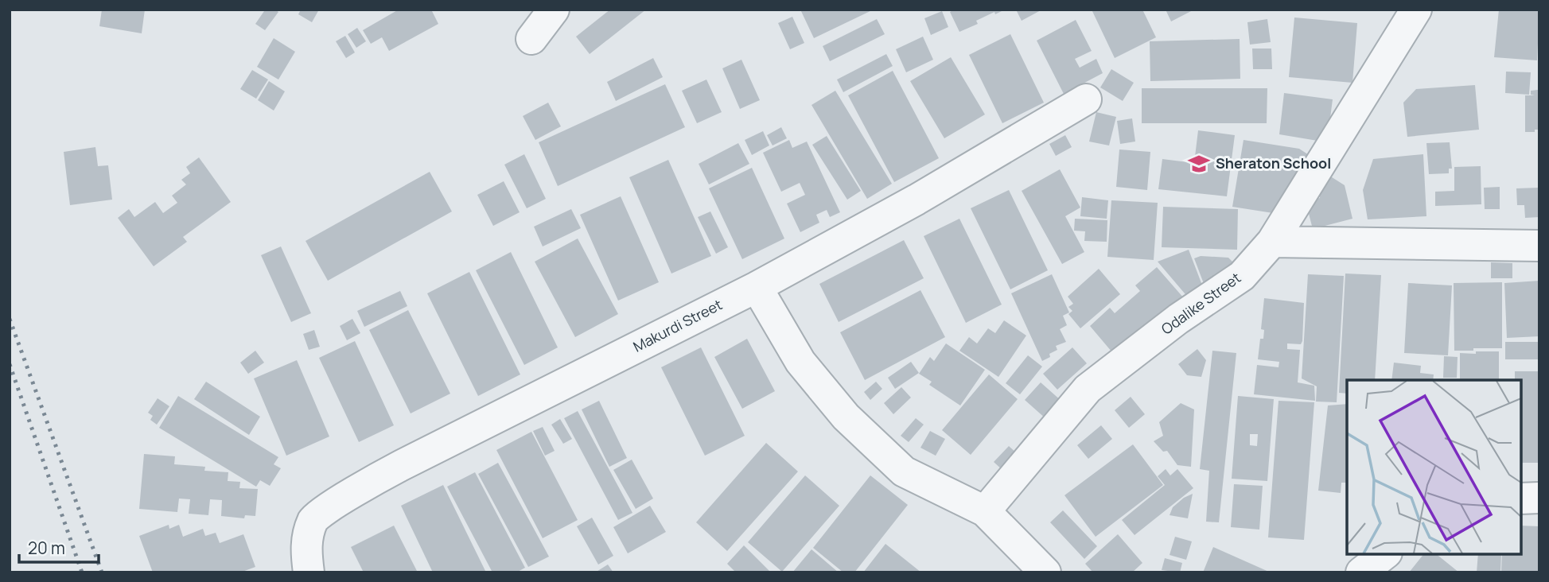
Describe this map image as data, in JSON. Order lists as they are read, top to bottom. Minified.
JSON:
{"streets":{"street":["Odalike Street","Makurdi Street"]},"places":{"school or university":["Sheraton School"]},"scale_bar":"20 m"}
